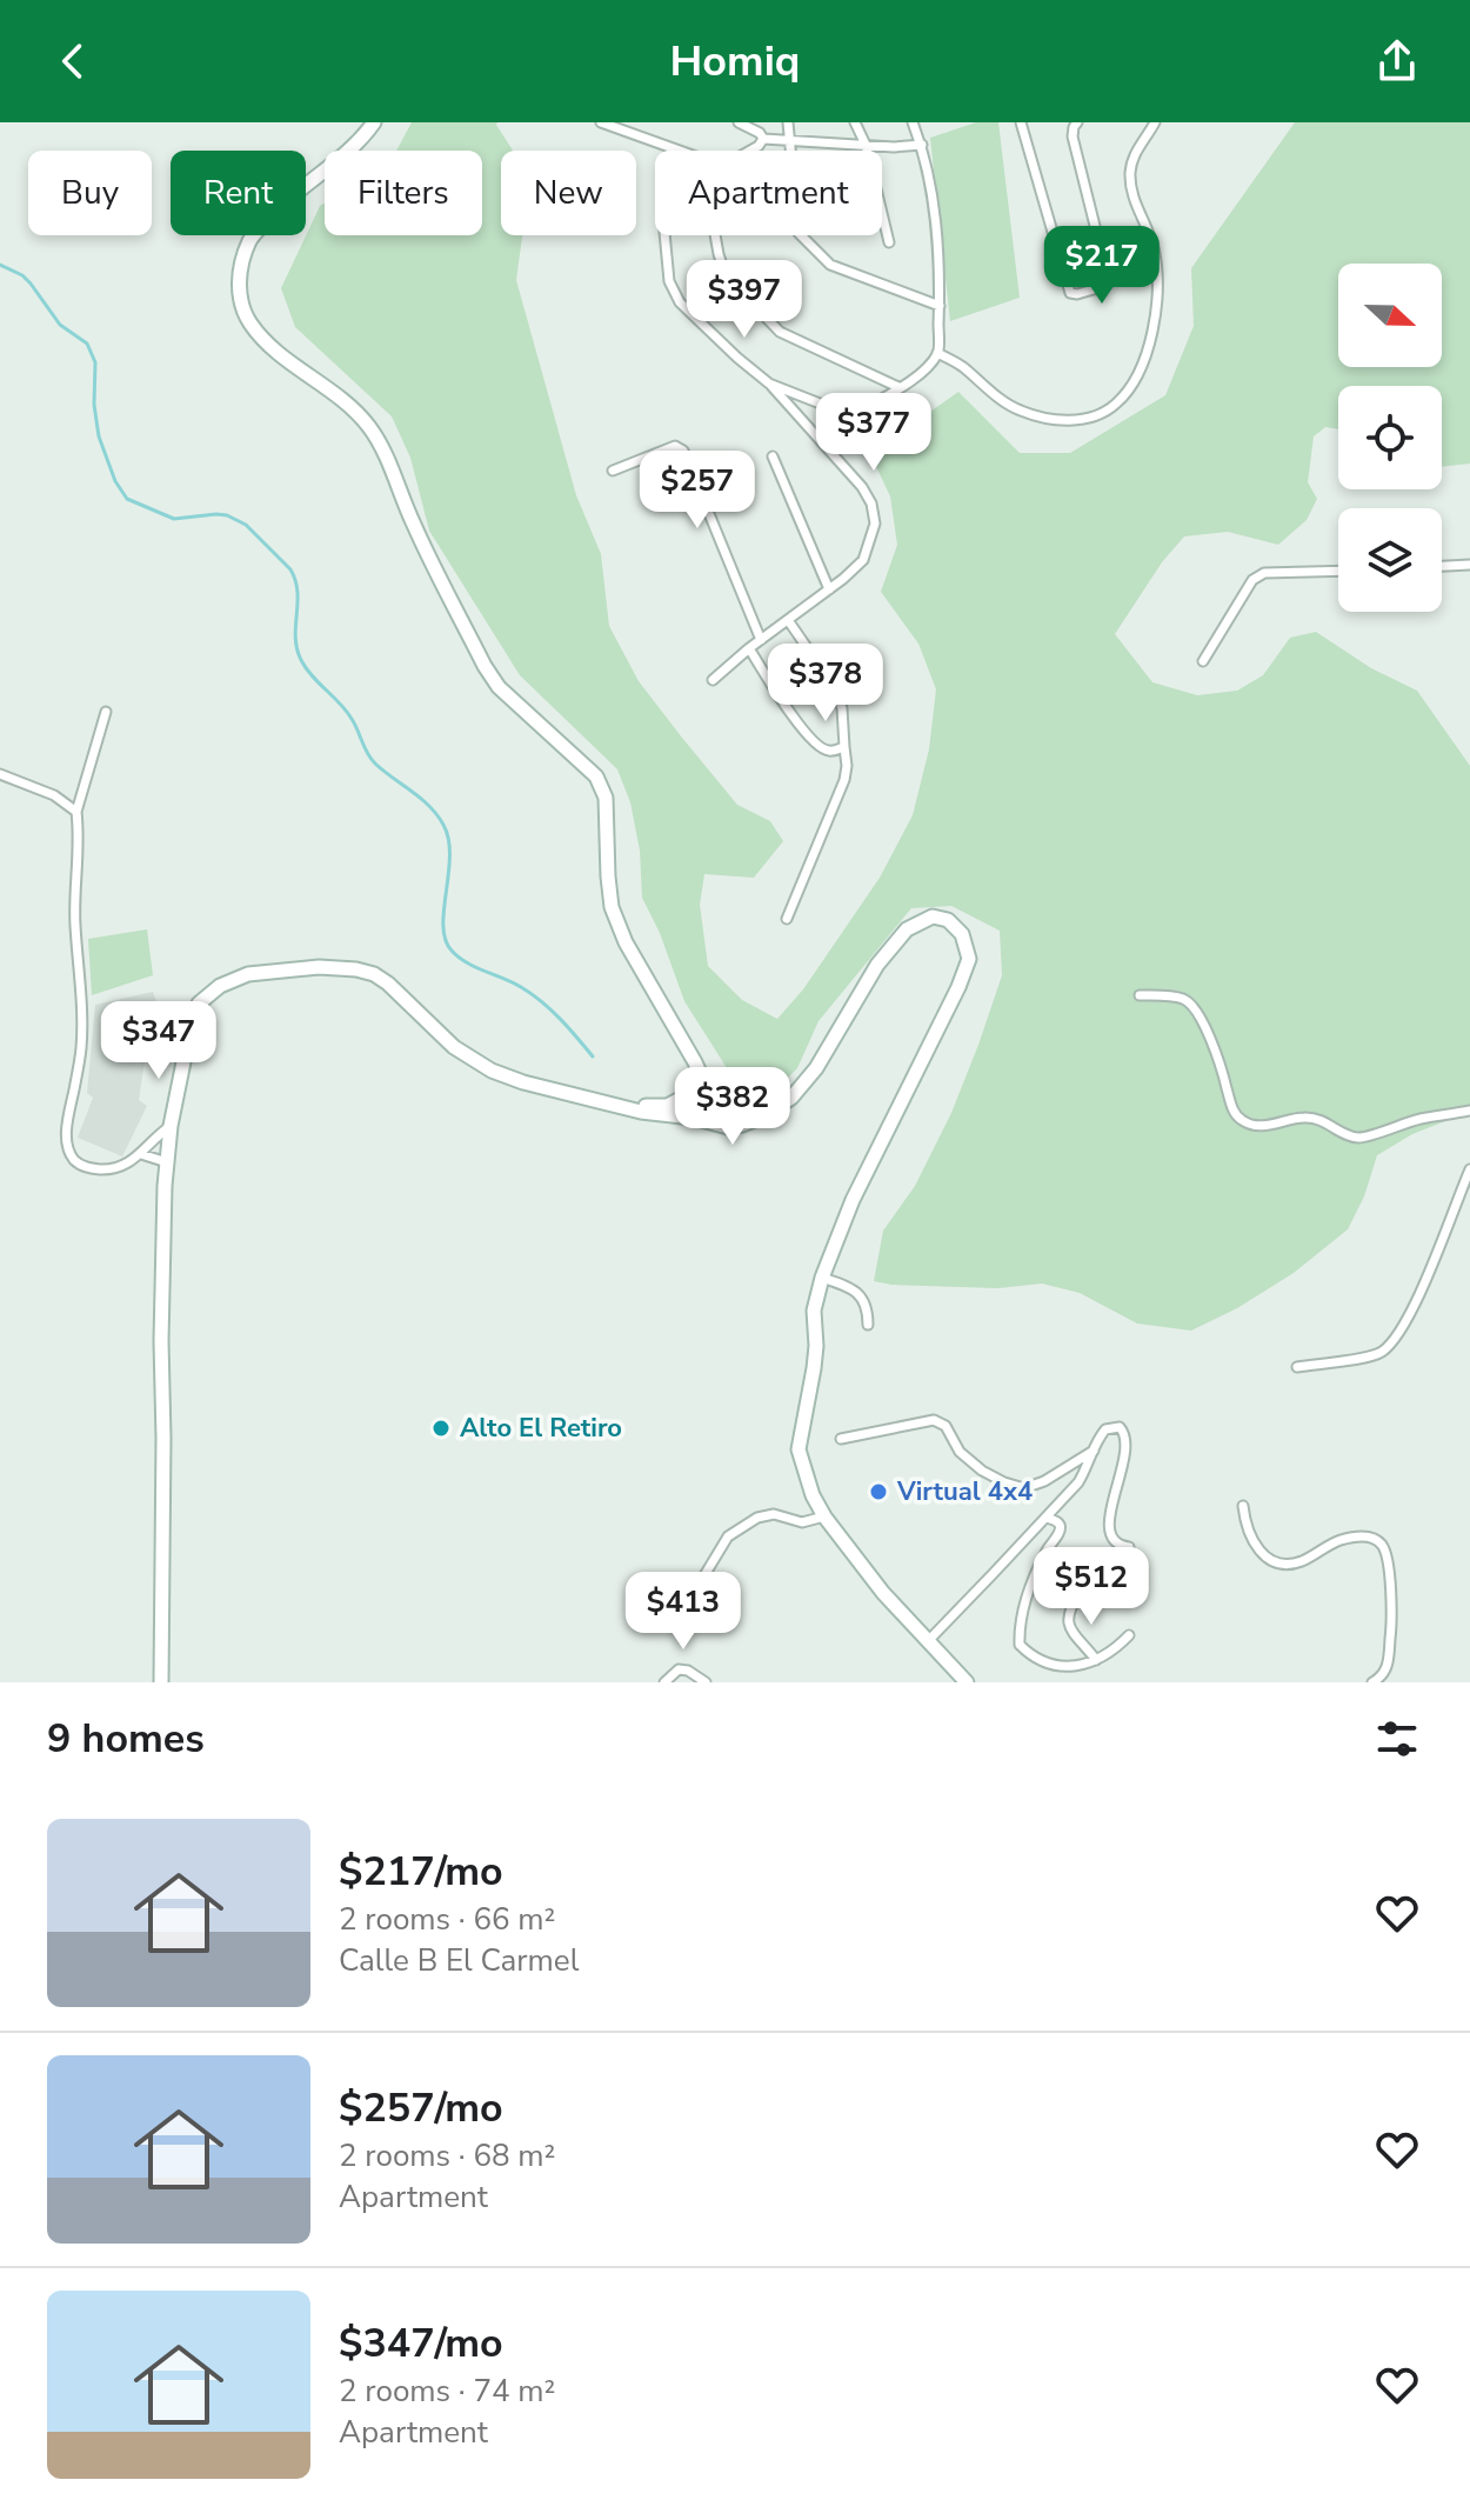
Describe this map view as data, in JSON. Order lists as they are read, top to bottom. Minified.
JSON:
{"places":["Alto El Retiro","Virtual 4x4"],"north":"right","page":{"header":"Homiq","chip":["Buy","Rent","Filters","New","Apartment"],"price":["$217","$397","$377","$257","$378","$347","$382","$512","$413"],"heading":"9 homes","list":[{"name":"$217/mo","note":"2 rooms · 66 m² · Calle B El Carmel"},{"name":"$257/mo","note":"2 rooms · 68 m² · Apartment"},{"name":"$347/mo","note":"2 rooms · 74 m² · Apartment"}]}}
